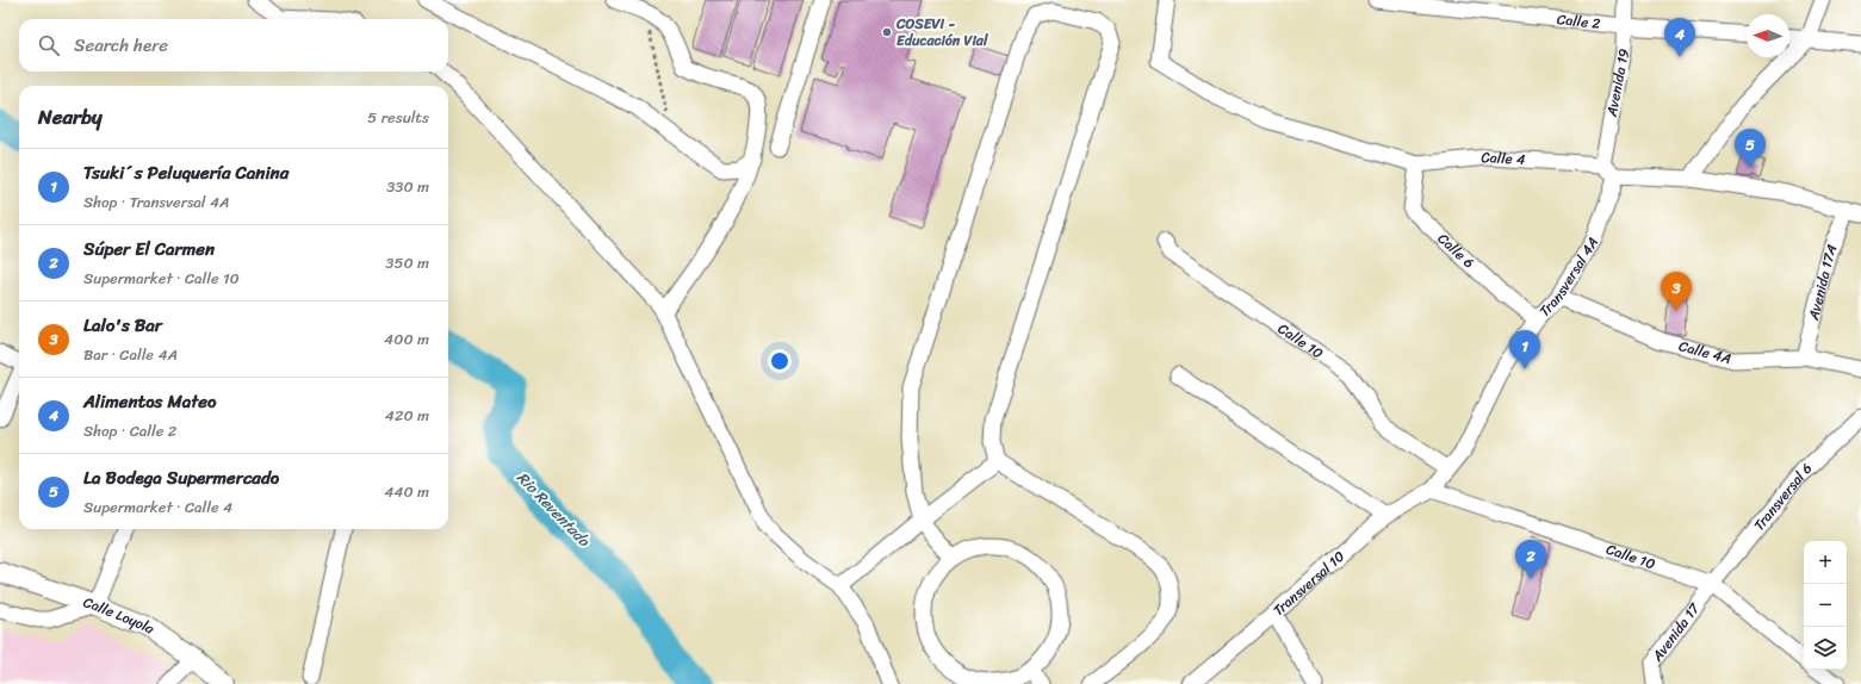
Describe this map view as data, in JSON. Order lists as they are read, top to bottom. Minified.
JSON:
{"streets":{"main road":["Calle Loyola"],"street":["Calle 2","Avenida 19","Calle 4","Calle 6","Transversal 4A","Avenida 17A","Calle 10","Calle 4A","Transversal 6","Transversal 10","Avenida 17"]},"crossings":[["Calle 2","Avenida 19"],["Avenida 19","Calle 4"],["Calle 4","Calle 6"],["Calle 6","Transversal 4A"],["Transversal 4A","Calle 10"],["Transversal 4A","Calle 4A"],["Transversal 4A","Transversal 10"],["Avenida 17A","Calle 4A"],["Calle 10","Transversal 6"],["Calle 10","Transversal 10"],["Calle 10","Avenida 17"],["Transversal 6","Avenida 17"]],"water":["Rio Reventado"],"places":["COSEVI - Educación Vial"],"north":"left","page":{"pins":["4","5","3","1","2"],"search":"Search here","heading":["Nearby","5 results"],"list":[{"mark":"1","name":"Tsuki´s Peluquería Canina","note":"Shop · Transversal 4A","value":"330 m"},{"mark":"2","name":"Súper El Carmen","note":"Supermarket · Calle 10","value":"350 m"},{"mark":"3","name":"Lalo's Bar","note":"Bar · Calle 4A","value":"400 m"},{"mark":"4","name":"Alimentos Mateo","note":"Shop · Calle 2","value":"420 m"},{"mark":"5","name":"La Bodega Supermercado","note":"Supermarket · Calle 4","value":"440 m"}],"map_buttons":["+","−"]}}
